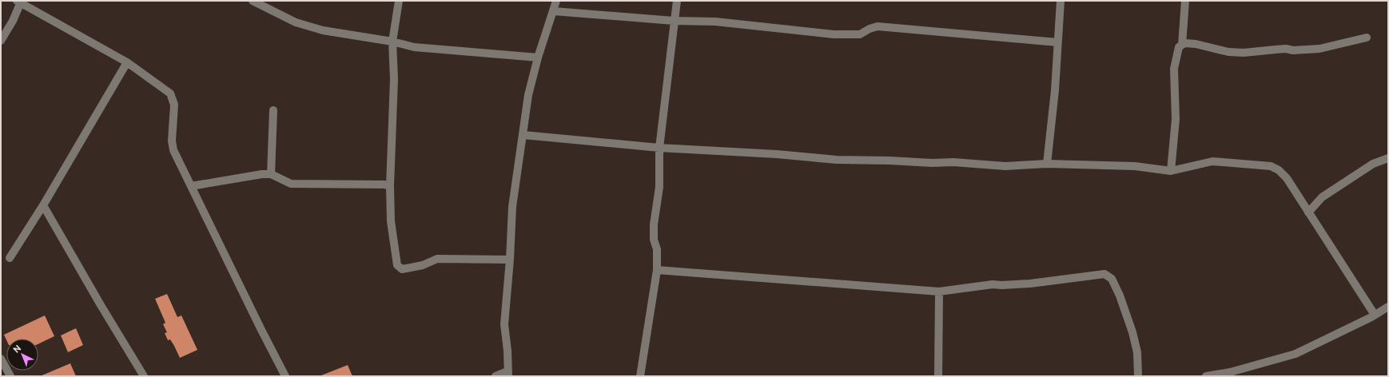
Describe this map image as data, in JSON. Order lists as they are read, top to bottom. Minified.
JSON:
{"north":"top left"}
